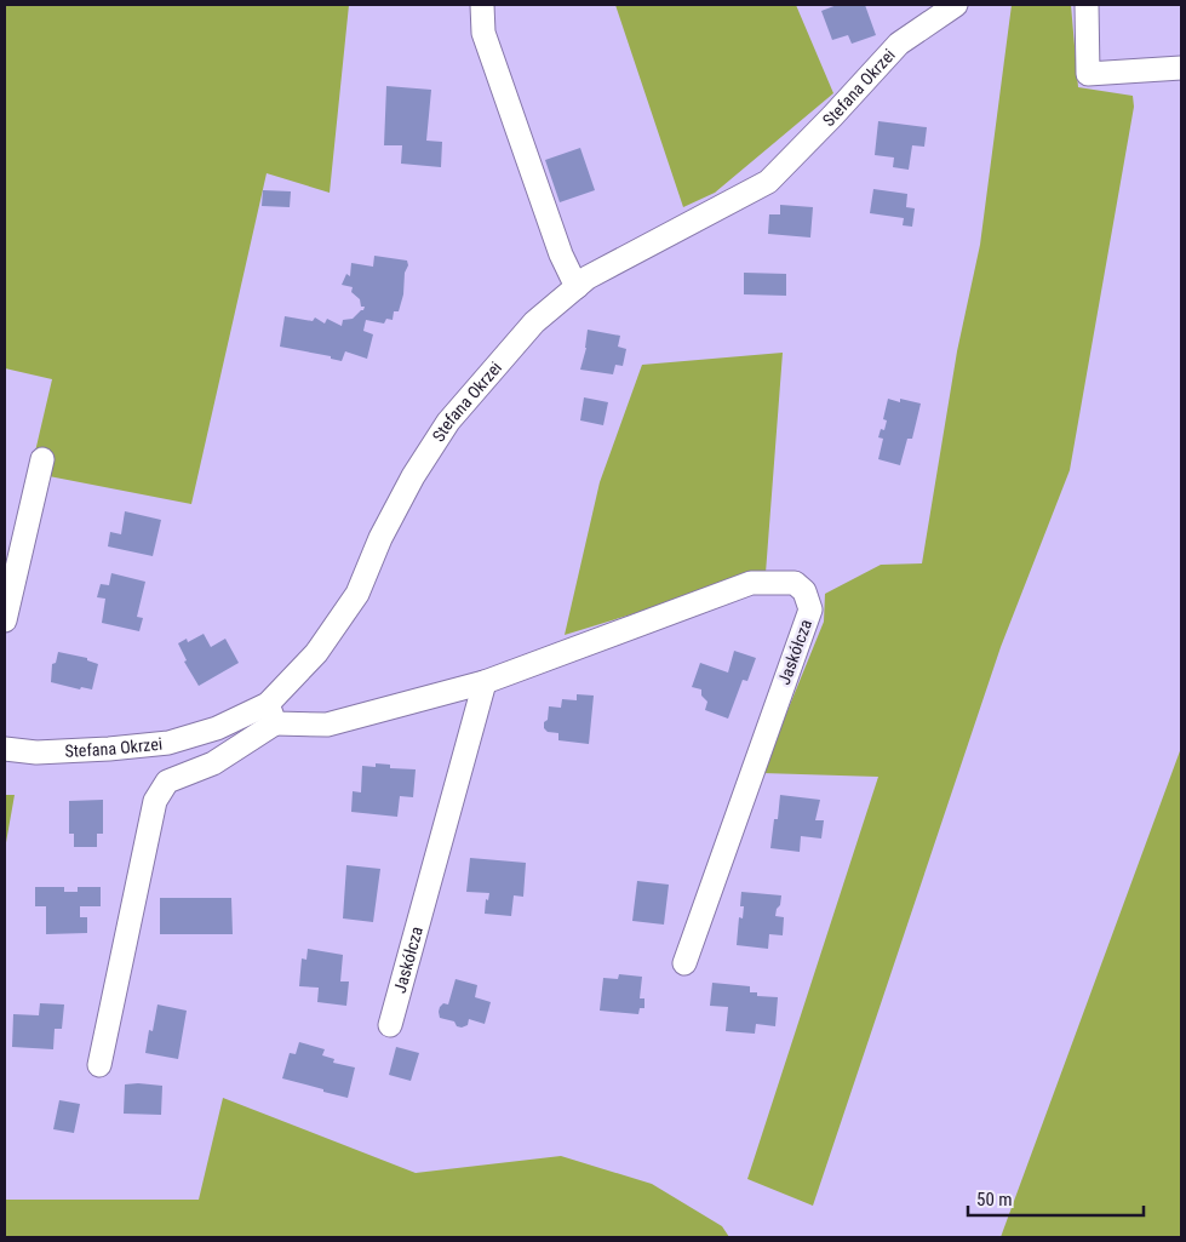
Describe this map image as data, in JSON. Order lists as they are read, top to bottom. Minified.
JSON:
{"streets":{"street":["Stefana Okrzei","Jaskółcza"]},"crossings":[["Stefana Okrzei","Jaskółcza"]],"scale_bar":"50 m"}
